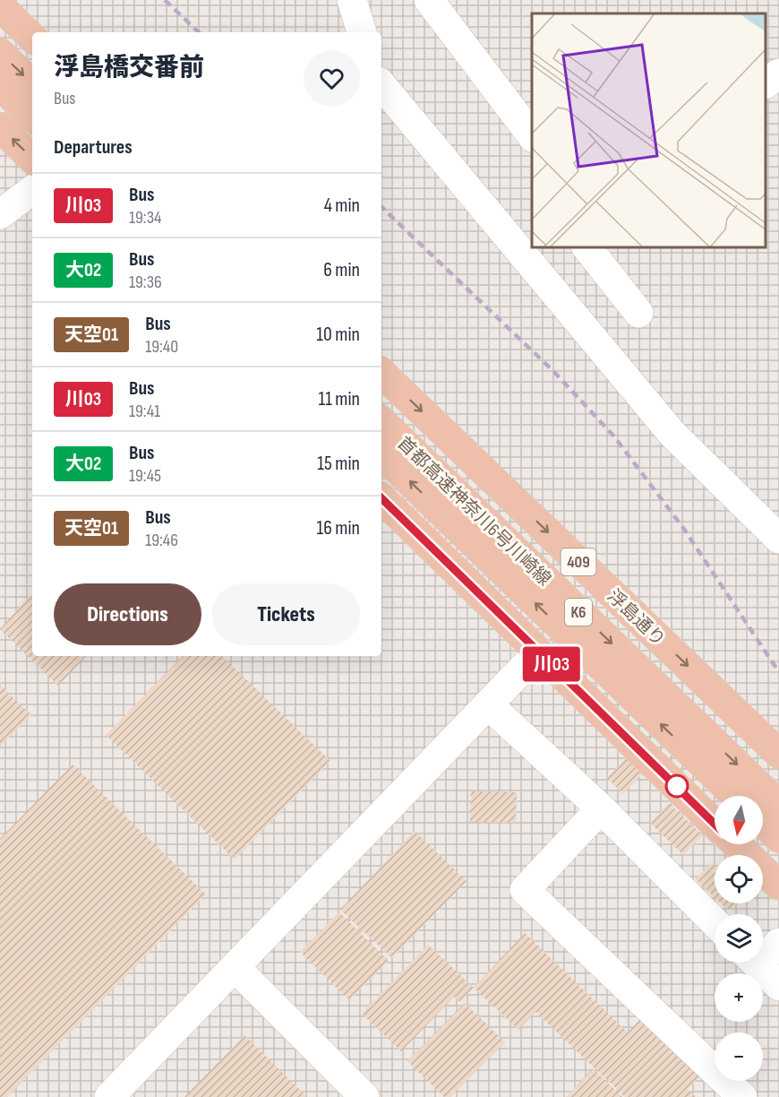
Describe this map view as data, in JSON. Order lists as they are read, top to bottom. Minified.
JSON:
{"streets":{"highway":["首都高速神奈川6号川崎線","409","K6","浮島通り"]},"lines":["bus line 川03"],"north":"bottom","page":{"on_map":"川03","heading":[["浮島橋交番前","Bus"],"Departures"],"list":[{"mark":"川03","name":"Bus","note":"19:34","value":"4 min"},{"mark":"大02","name":"Bus","note":"19:36","value":"6 min"},{"mark":"天空01","name":"Bus","note":"19:40","value":"10 min"},{"mark":"川03","name":"Bus","note":"19:41","value":"11 min"},{"mark":"大02","name":"Bus","note":"19:45","value":"15 min"},{"mark":"天空01","name":"Bus","note":"19:46","value":"16 min"}],"buttons":["Directions","Tickets"],"map_buttons":["+","−"]}}
